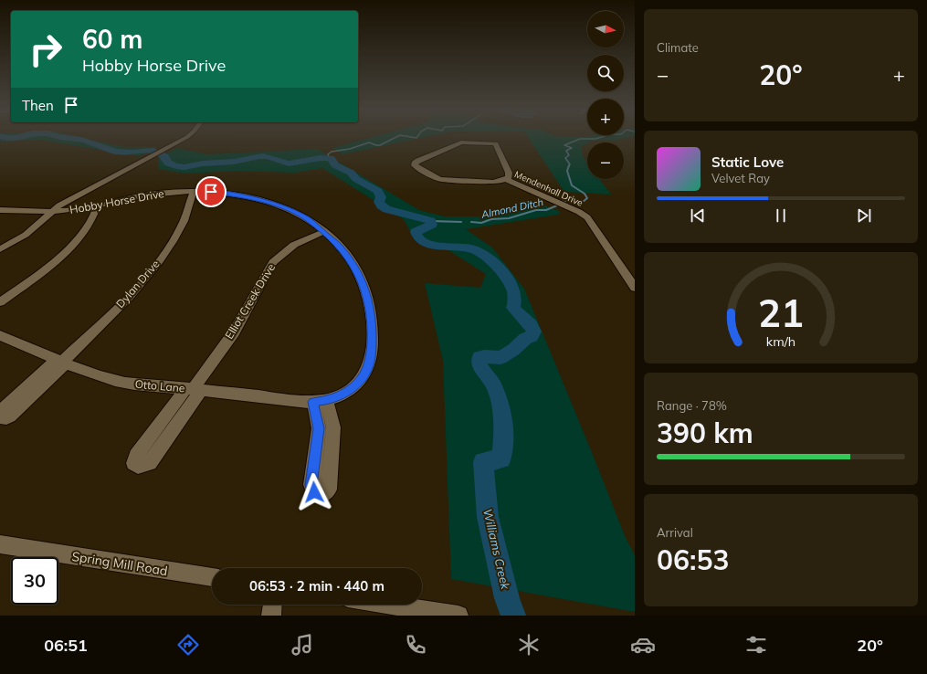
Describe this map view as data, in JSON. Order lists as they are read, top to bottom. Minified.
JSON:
{"streets":{"street":["Mendenhall Drive","Hobby Horse Drive","Dylan Drive","Elliot Creek Drive","Otto Lane","Spring Mill Road"]},"crossings":[["Hobby Horse Drive","Dylan Drive"],["Hobby Horse Drive","Elliot Creek Drive"],["Hobby Horse Drive","Otto Lane"],["Dylan Drive","Otto Lane"],["Elliot Creek Drive","Otto Lane"]],"water":["Almond Ditch","Williams Creek"],"north":"right","page":{"tile":["Climate",["Range · 78%","390 km"],["Arrival","06:53"]],"map_buttons":["+","−"],"turn":["60 m","Hobby Horse Drive"],"heat":["−","20°","+"],"then":"Then","song":["Static Love","Velvet Ray"],"limit":"30","trip":"06:53 · 2 min · 440 m","tabs":["06:51","20°"],"gauge":["21","km/h"]}}
